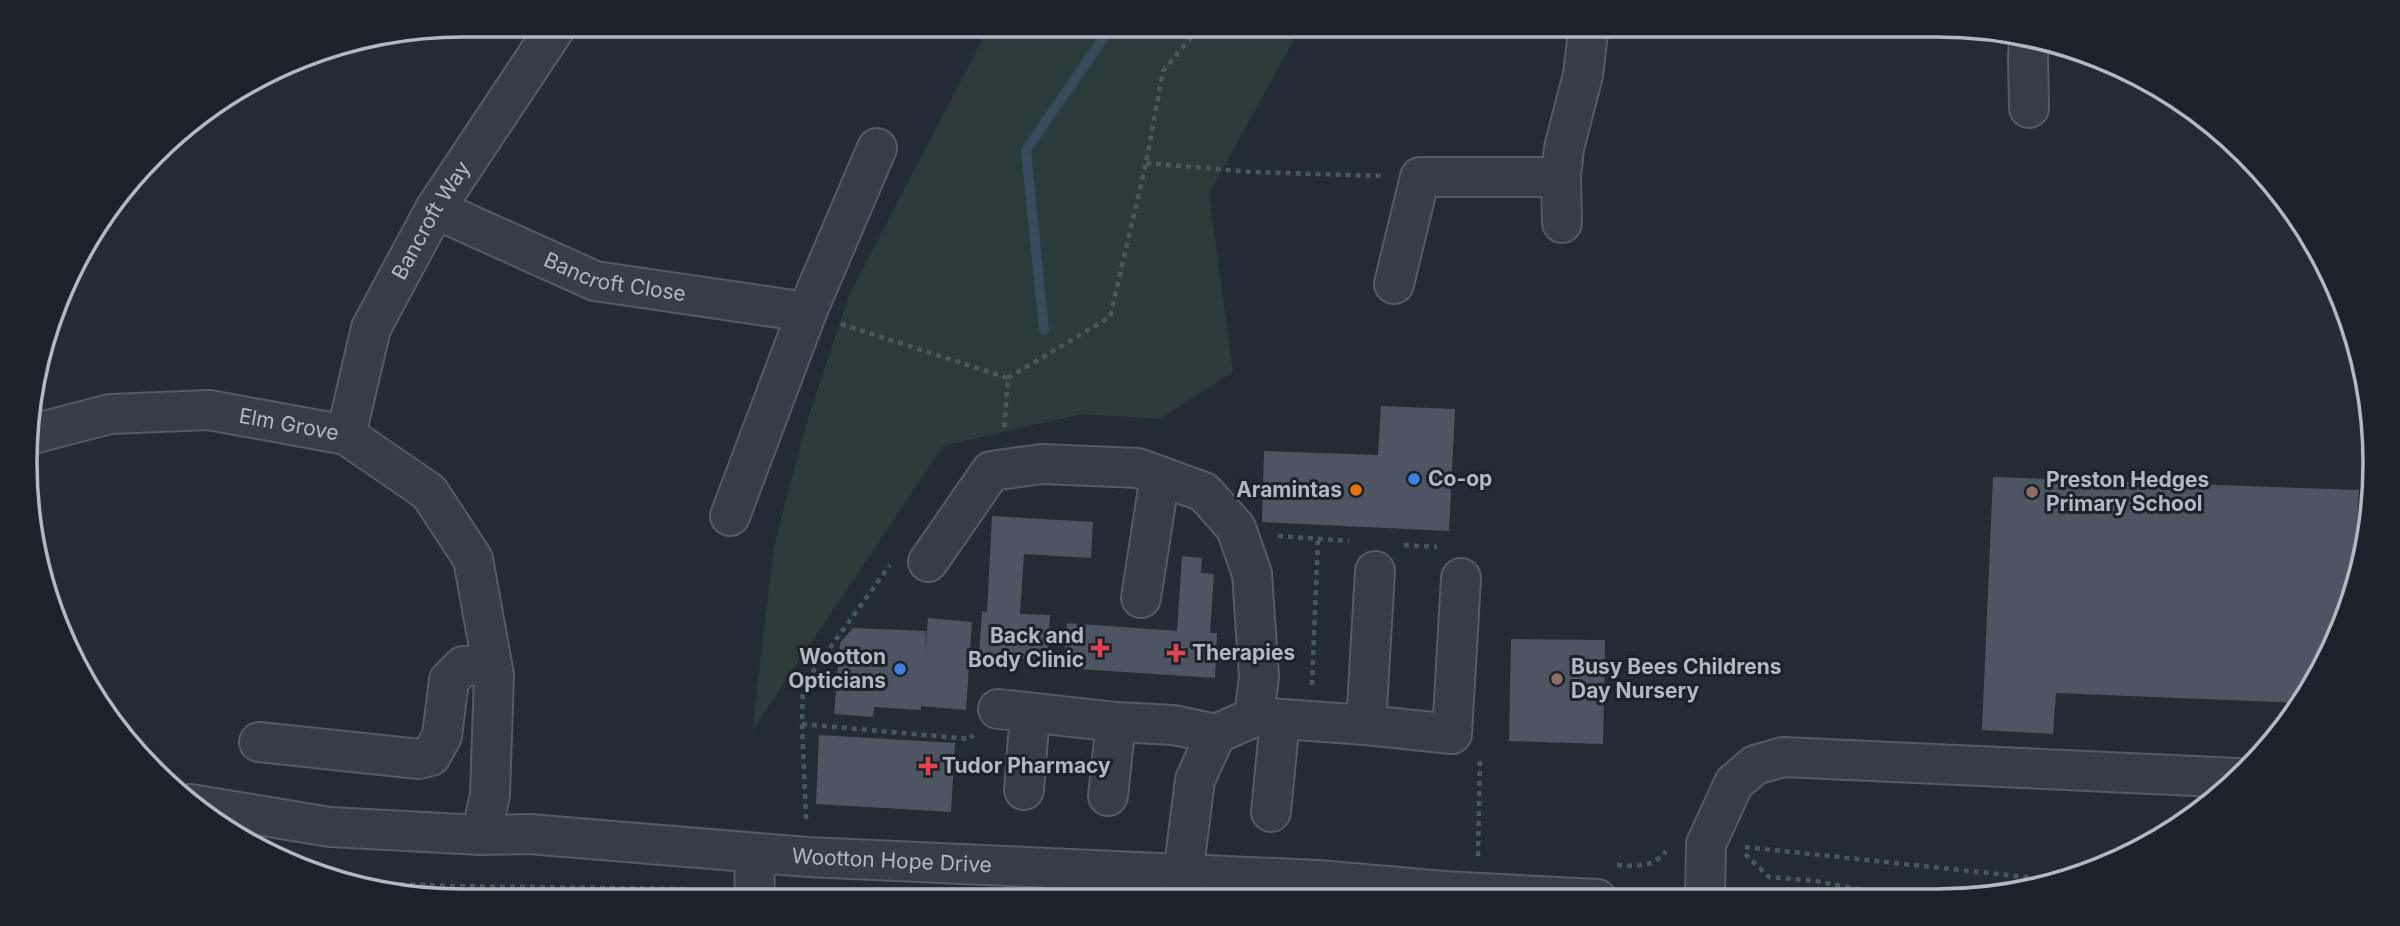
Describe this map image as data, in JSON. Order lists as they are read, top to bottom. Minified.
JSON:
{"streets":{"street":["Bancroft Way","Bancroft Close","Elm Grove","Wootton Hope Drive"]},"crossings":[["Bancroft Way","Bancroft Close"],["Bancroft Way","Elm Grove"],["Elm Grove","Wootton Hope Drive"]],"places":{"other":["Co-op","Aramintas","Preston Hedges Primary School","Wootton Opticians","Busy Bees Childrens Day Nursery"],"health":["Back and Body Clinic","Therapies","Tudor Pharmacy"]}}
